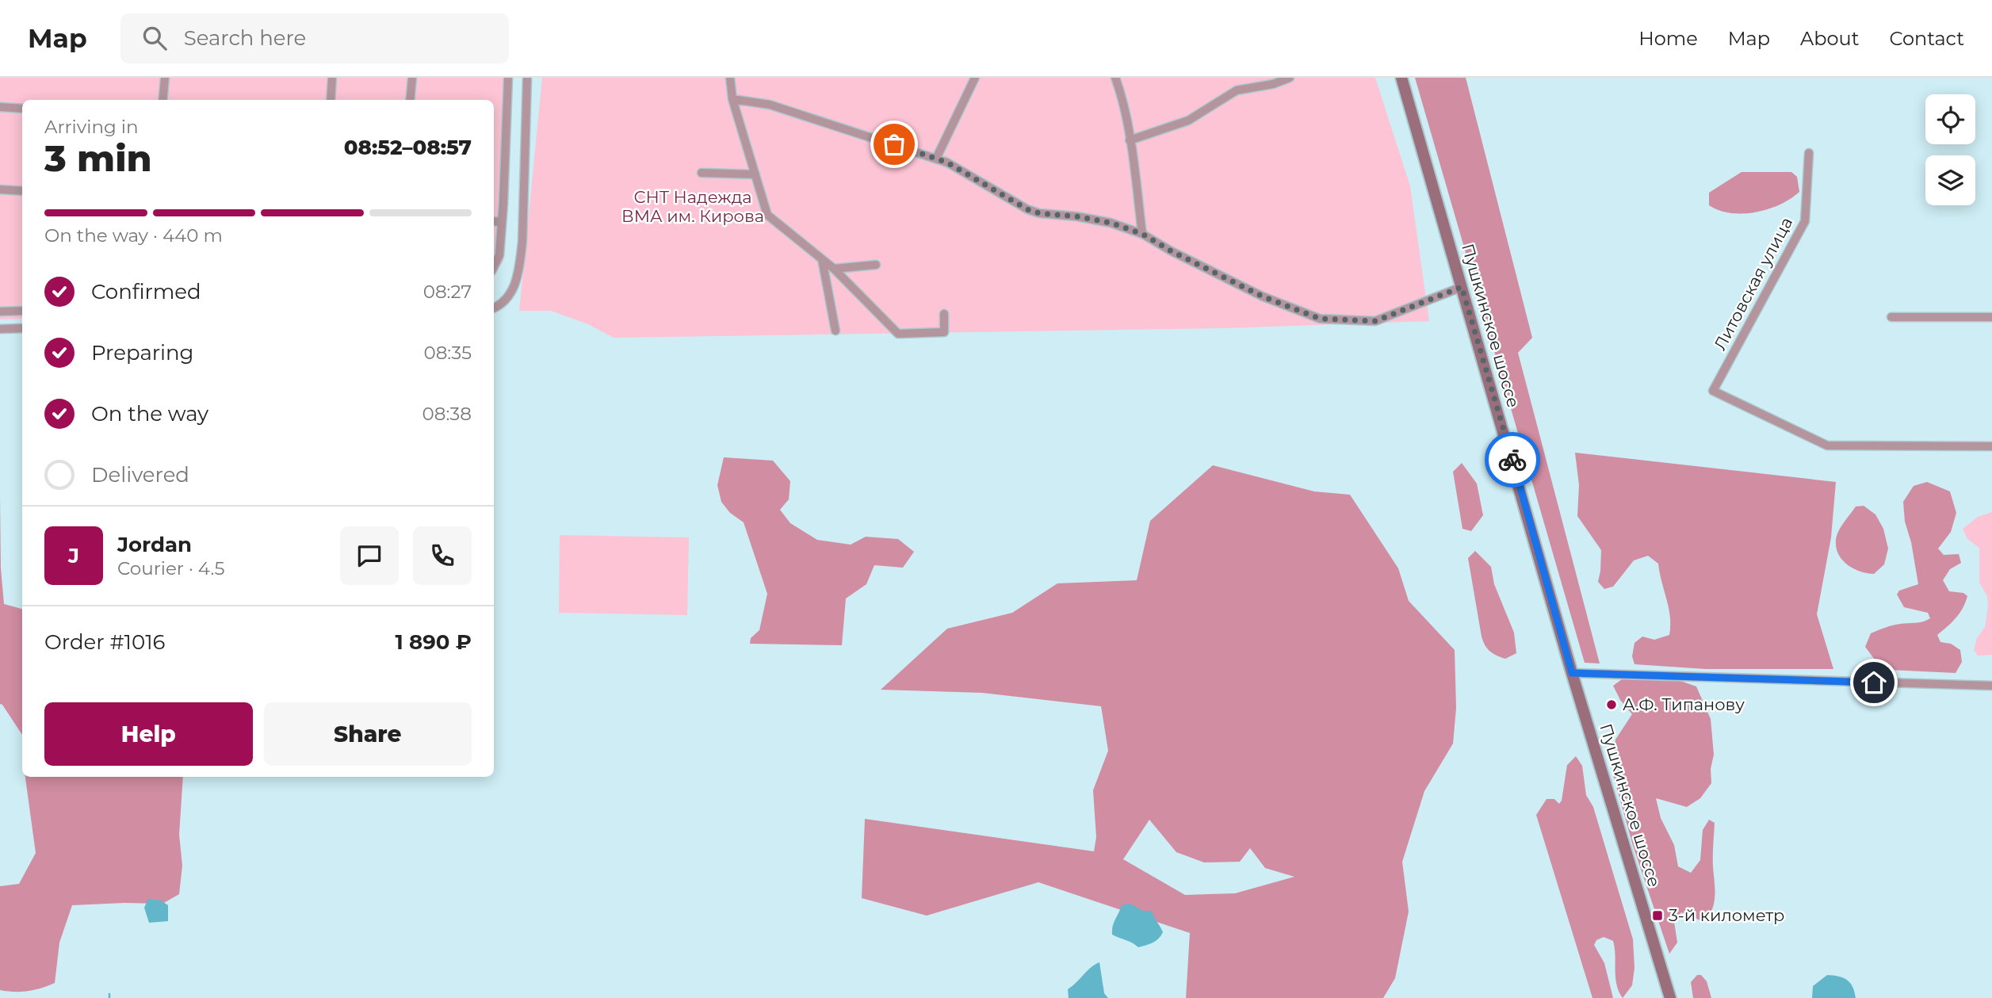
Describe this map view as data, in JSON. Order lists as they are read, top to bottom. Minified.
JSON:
{"streets":{"main road":["Пушкинское шоссе"],"street":["Литовская улица"]},"parks":["СНТ Надежда ВМА им. Кирова"],"places":{"other":["А.Ф. Типанову"],"transit":["3-й километр"]},"page":{"header":"Map","search":"Search here","nav":["Home","Map","About","Contact"],"heading":["3 min","Arriving in","08:52–08:57"],"panel":["Jordan","Courier · 4.5","Order #1016","1 890 ₽"],"bar":"On the way · 440 m","list":[["Confirmed","08:27"],["Preparing","08:35"],["On the way","08:38"],"Delivered"],"round":"J","buttons":["Help","Share"]}}
